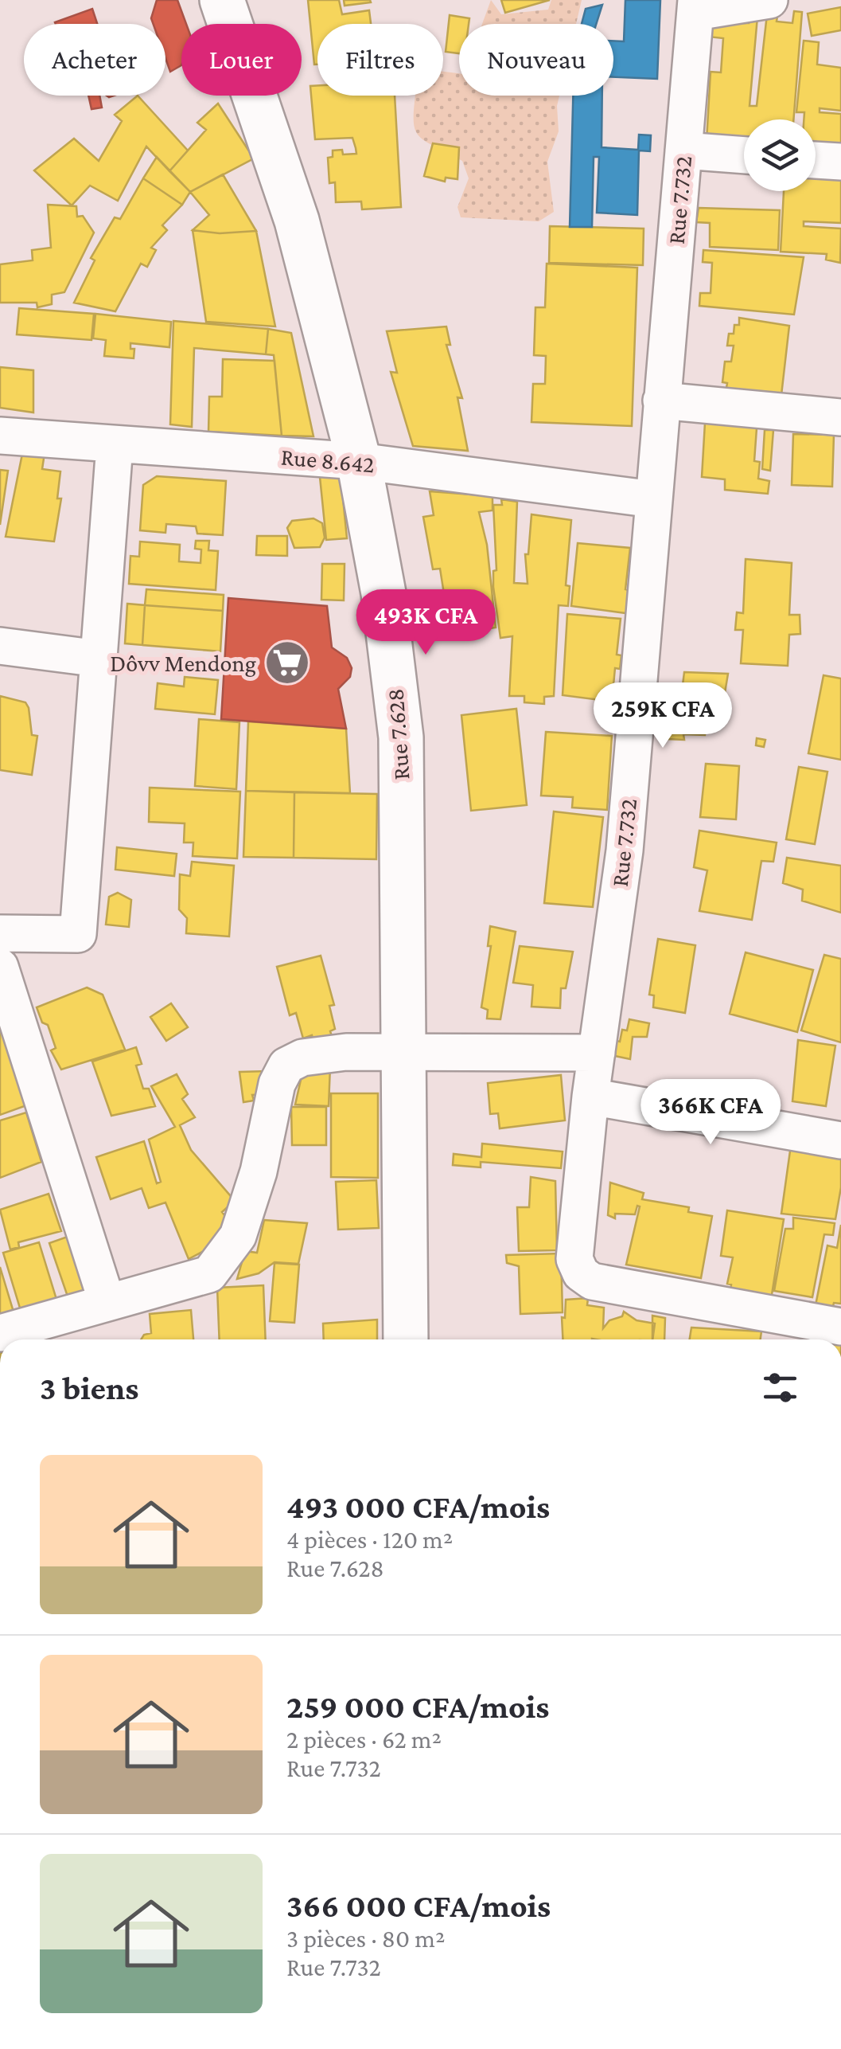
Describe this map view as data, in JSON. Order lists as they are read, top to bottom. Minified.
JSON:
{"streets":{"main road":["Rue 7.628"],"street":["Rue 7.732","Rue 8.642"]},"crossings":[["Rue 7.732","Rue 8.642"],["Rue 8.642","Rue 7.628"]],"places":{"supermarket":["Dôvv Mendong"]},"page":{"chip":["Acheter","Louer","Filtres","Nouveau"],"price":["493K CFA","259K CFA","366K CFA"],"heading":"3 biens","list":[{"name":"493 000 CFA/mois","note":"4 pièces · 120 m² · Rue 7.628"},{"name":"259 000 CFA/mois","note":"2 pièces · 62 m² · Rue 7.732"},{"name":"366 000 CFA/mois","note":"3 pièces · 80 m² · Rue 7.732"}]}}
